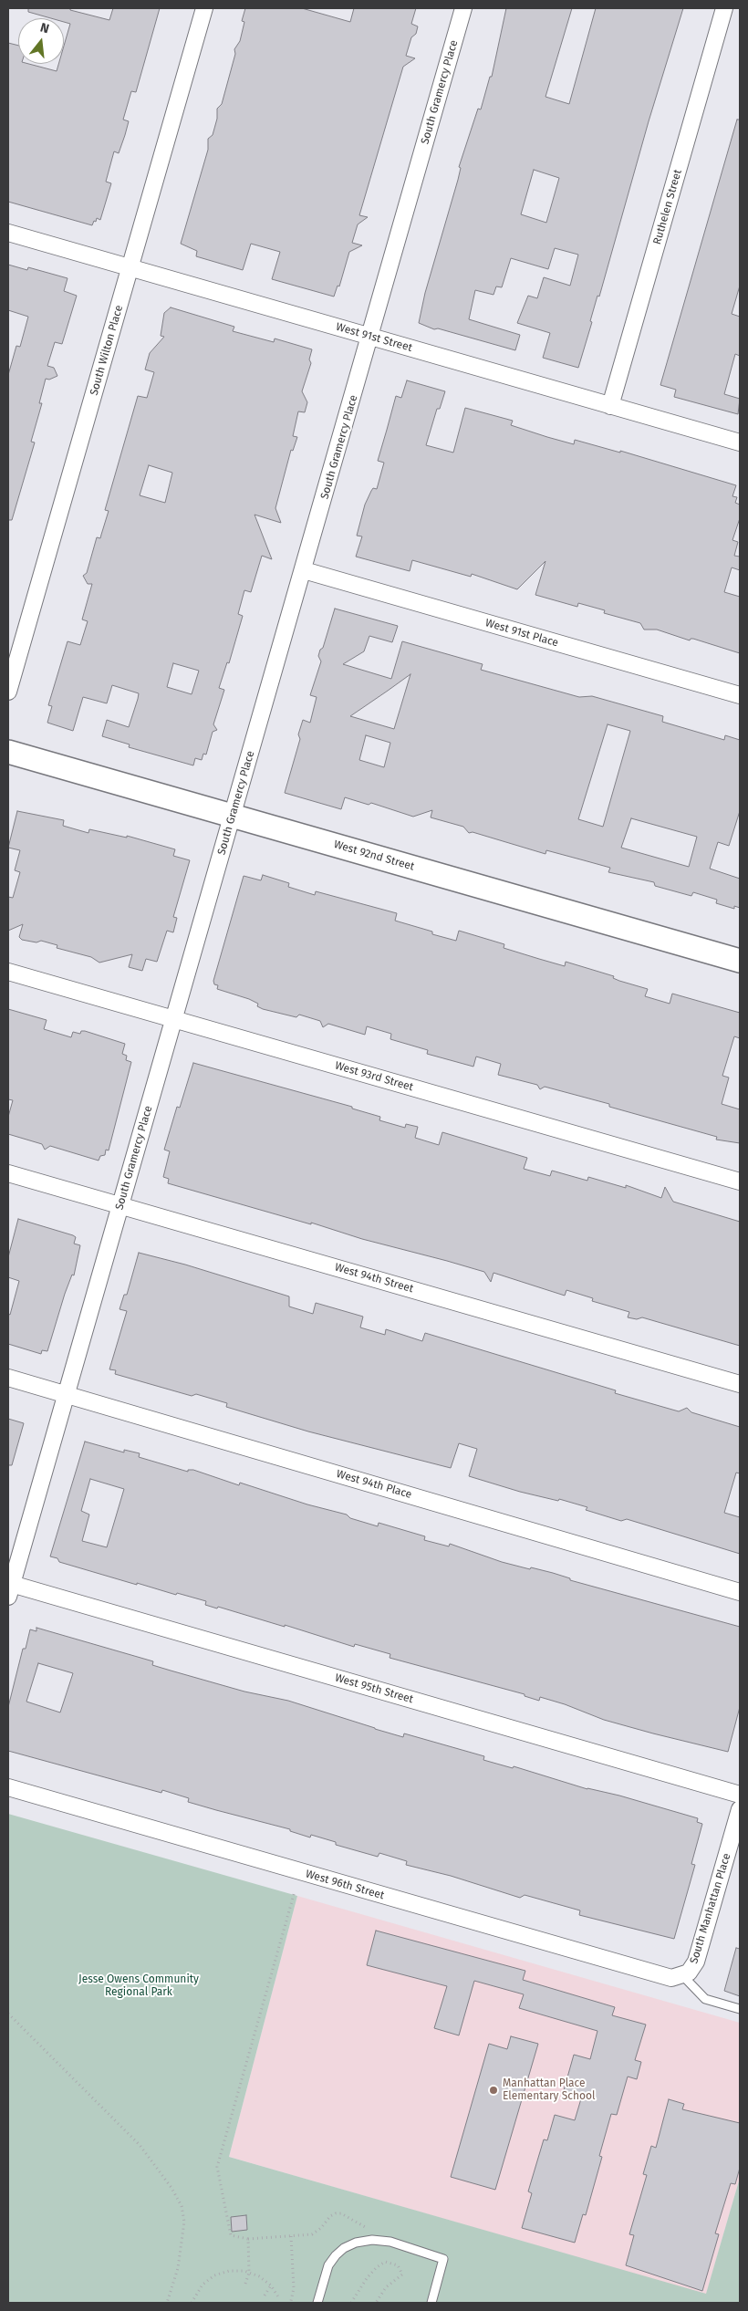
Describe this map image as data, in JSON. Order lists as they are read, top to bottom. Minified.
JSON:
{"streets":{"street":["South Gramercy Place","Ruthelen Street","West 91st Street","South Wilton Place","West 91st Place","West 92nd Street","West 93rd Street","West 94th Street","West 94th Place","West 95th Street","West 96th Street","South Manhattan Place"]},"crossings":[["South Gramercy Place","West 91st Street"],["South Gramercy Place","West 91st Place"],["South Gramercy Place","West 92nd Street"],["South Gramercy Place","West 93rd Street"],["South Gramercy Place","West 94th Street"],["South Gramercy Place","West 94th Place"],["South Gramercy Place","West 95th Street"],["Ruthelen Street","West 91st Street"],["West 91st Street","South Wilton Place"],["West 96th Street","South Manhattan Place"]],"parks":["Jesse Owens Community Regional Park"],"places":["Manhattan Place Elementary School"],"north":"top"}
